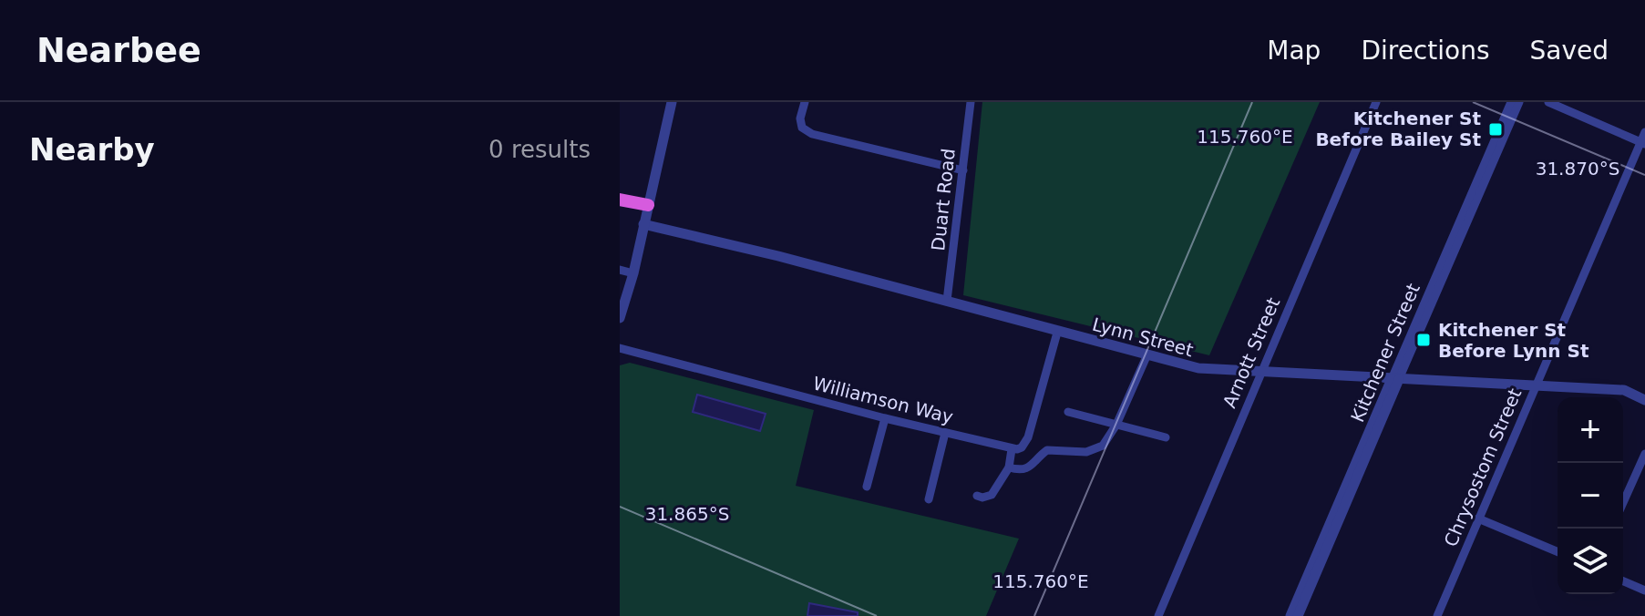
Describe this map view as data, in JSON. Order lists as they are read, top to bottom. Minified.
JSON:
{"streets":{"street":["Duart Road","Lynn Street","Arnott Street","Kitchener Street","Williamson Way","Chrysostom Street"]},"crossings":[["Duart Road","Lynn Street"],["Lynn Street","Arnott Street"],["Lynn Street","Kitchener Street"],["Lynn Street","Chrysostom Street"]],"places":{"transit":["Kitchener St Before Bailey St","Kitchener St Before Lynn St"]},"page":{"header":"Nearbee","nav":["Map","Directions","Saved"],"heading":["Nearby","0 results"],"map_buttons":["+","−"]},"coordinates":["115.760°E","31.870°S","31.865°S"]}
